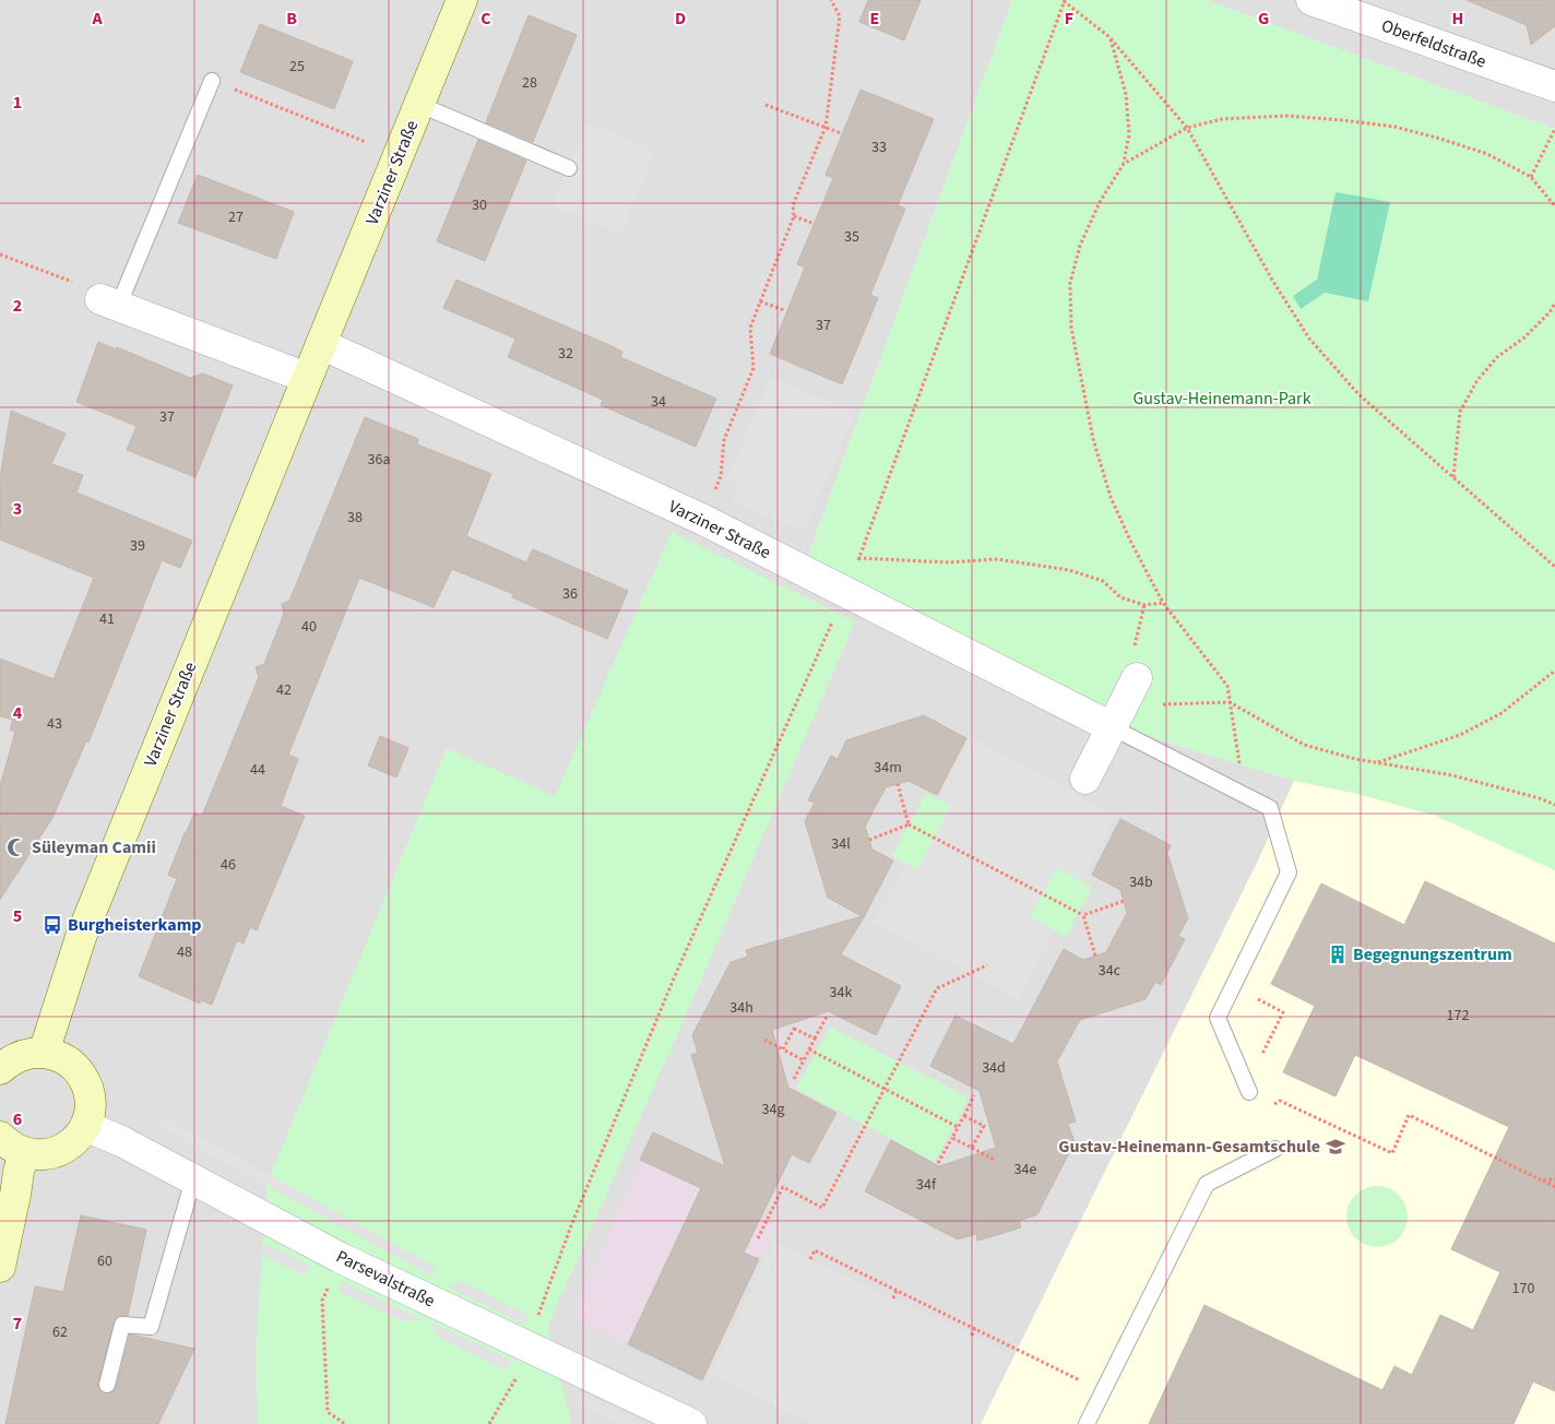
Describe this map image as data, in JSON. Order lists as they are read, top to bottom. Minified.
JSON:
{"streets":{"street":["Oberfeldstraße","Varziner Straße","Parsevalstraße"]},"parks":["Gustav-Heinemann-Park"],"places":{"mosque":["Süleyman Camii"],"bus stop":["Burgheisterkamp"],"building":["Begegnungszentrum"],"school or university":["Gustav-Heinemann-Gesamtschule"]},"house_numbers":["25","28","33","30","27","35","37","32","34","37","36a","38","39","36","41","40","42","43","34m","44","34l","46","34b","48","34c","34k","34h","172","34d","34g","34e","34f","60","170","62"],"grid":{"columns":["A","B","C","D","E","F","G","H"],"rows":["1","2","3","4","5","6","7"]}}
